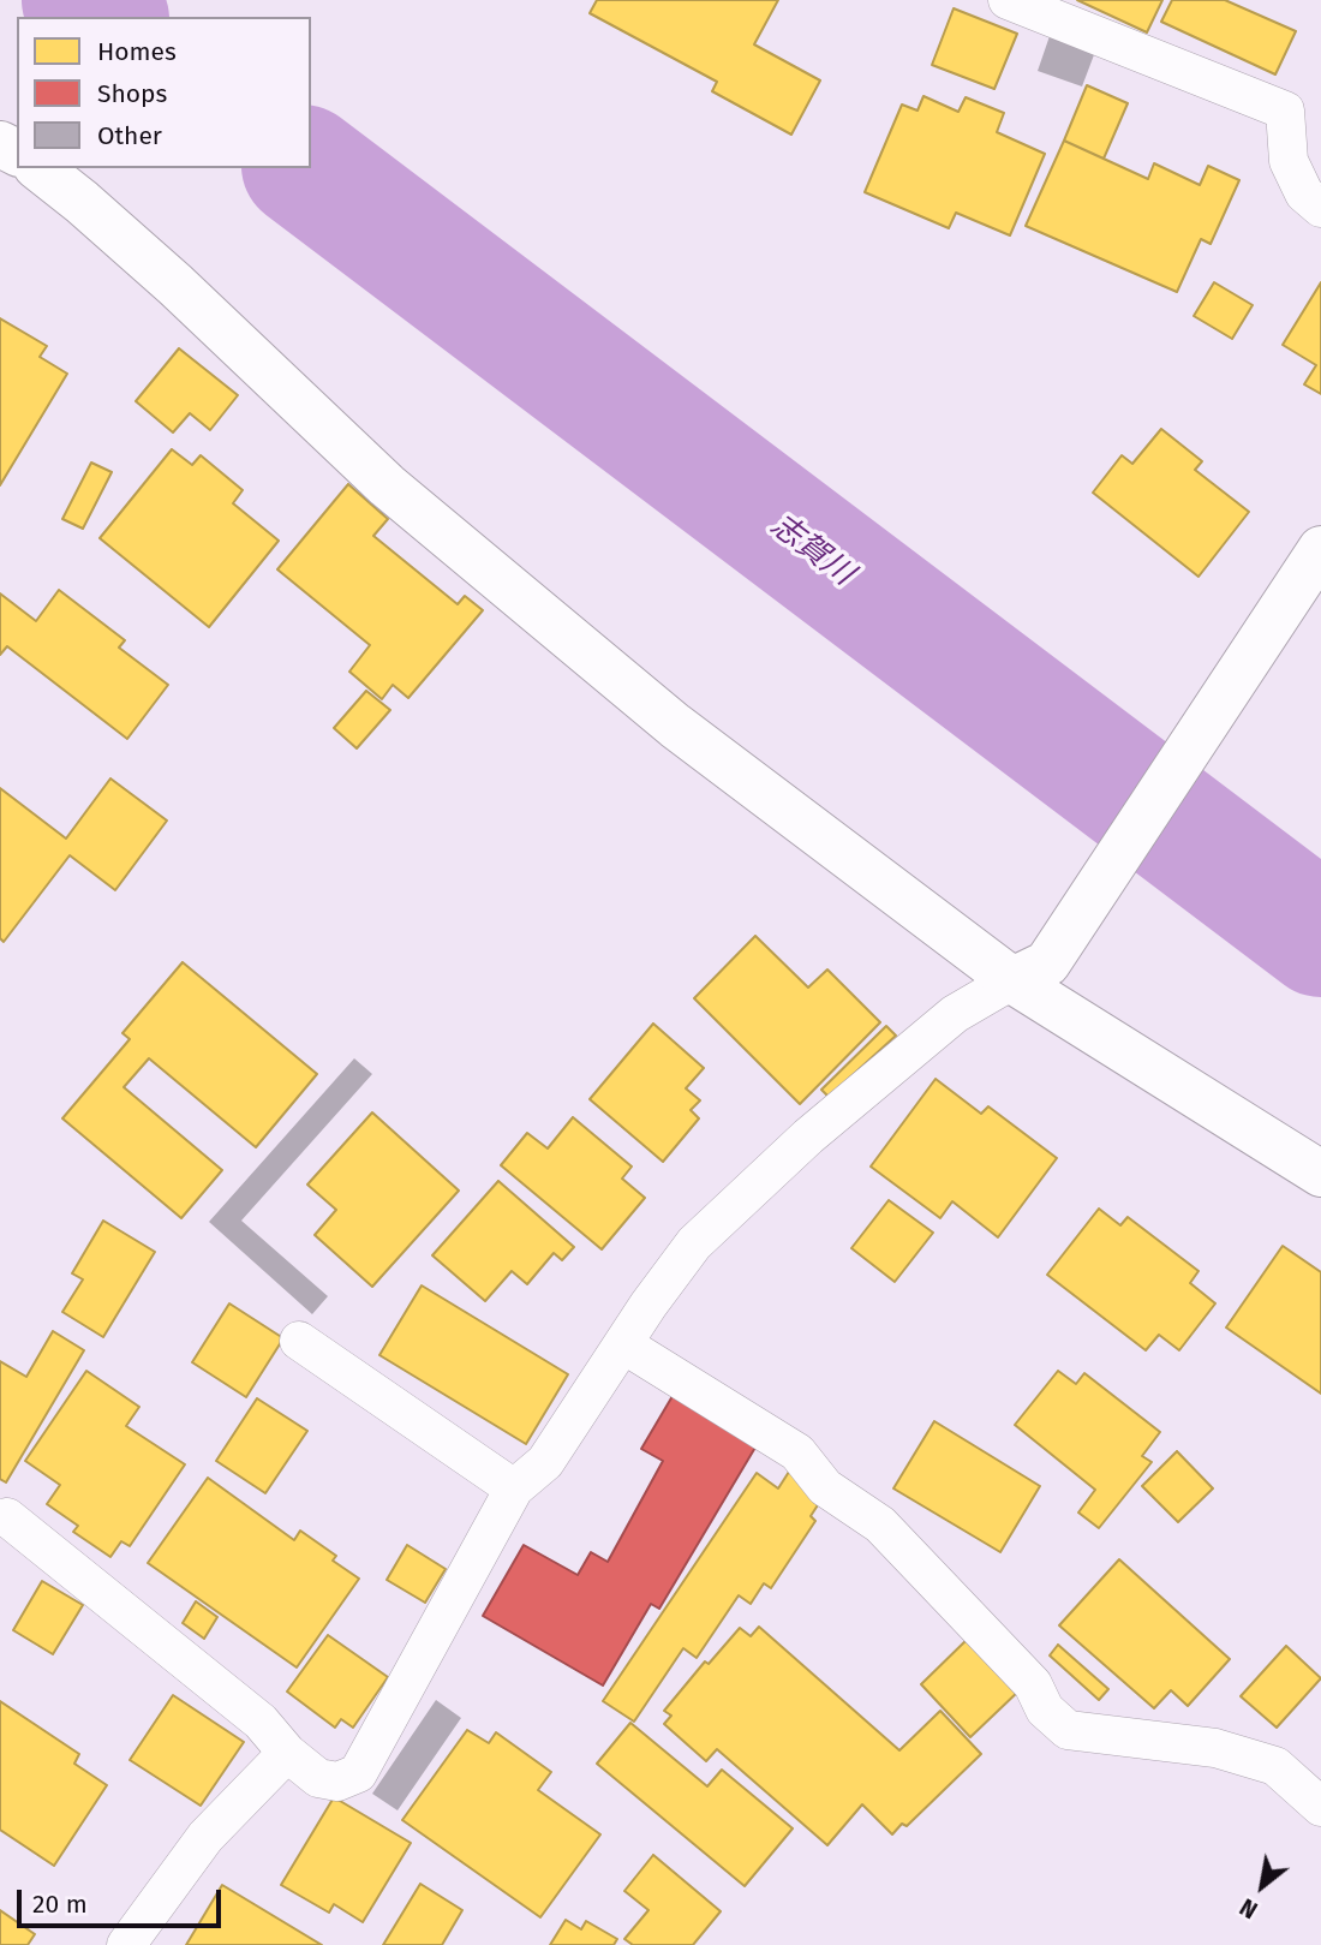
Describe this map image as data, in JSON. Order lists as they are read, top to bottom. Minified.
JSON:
{"water":["志賀川"],"legend":["Homes","Shops","Other"],"scale_bar":"20 m","north":"bottom left"}
